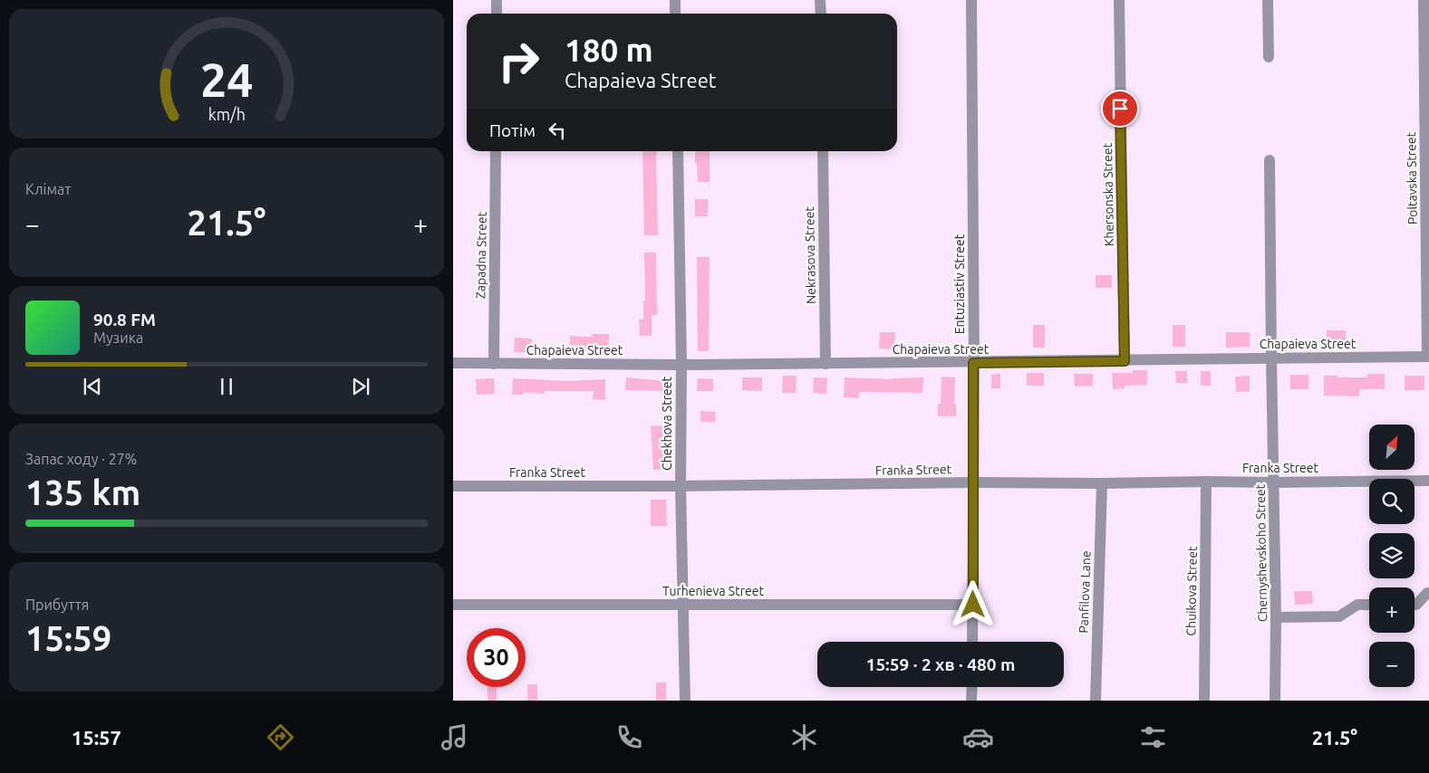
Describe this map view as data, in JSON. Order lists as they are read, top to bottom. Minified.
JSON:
{"streets":{"street":["Poltavska Street","Khersonska Street","Zapadna Street","Nekrasova Street","Entuziastiv Street","Chapaieva Street","Chekhova Street","Franka Street","Chernyshevskoho Street","Turhenieva Street","Chuikova Street","Panfilova Lane"]},"crossings":[["Poltavska Street","Chapaieva Street"],["Khersonska Street","Chapaieva Street"],["Zapadna Street","Chapaieva Street"],["Nekrasova Street","Chapaieva Street"],["Entuziastiv Street","Chapaieva Street"],["Entuziastiv Street","Franka Street"],["Entuziastiv Street","Turhenieva Street"],["Chapaieva Street","Chekhova Street"],["Chapaieva Street","Chernyshevskoho Street"],["Chekhova Street","Franka Street"],["Chekhova Street","Turhenieva Street"],["Franka Street","Chernyshevskoho Street"],["Franka Street","Chuikova Street"],["Franka Street","Panfilova Lane"]],"north":"top right","page":{"turn":["180 m","Chapaieva Street"],"then":"Потім","tile":["Клімат",["Запас ходу · 27%","135 km"],["Прибуття","15:59"]],"heat":["−","21.5°","+"],"song":["90.8 FM","Музика"],"map_buttons":["+","−"],"limit":"30","trip":"15:59 · 2 хв · 480 m","tabs":["15:57","21.5°"],"gauge":["24","km/h"]}}
